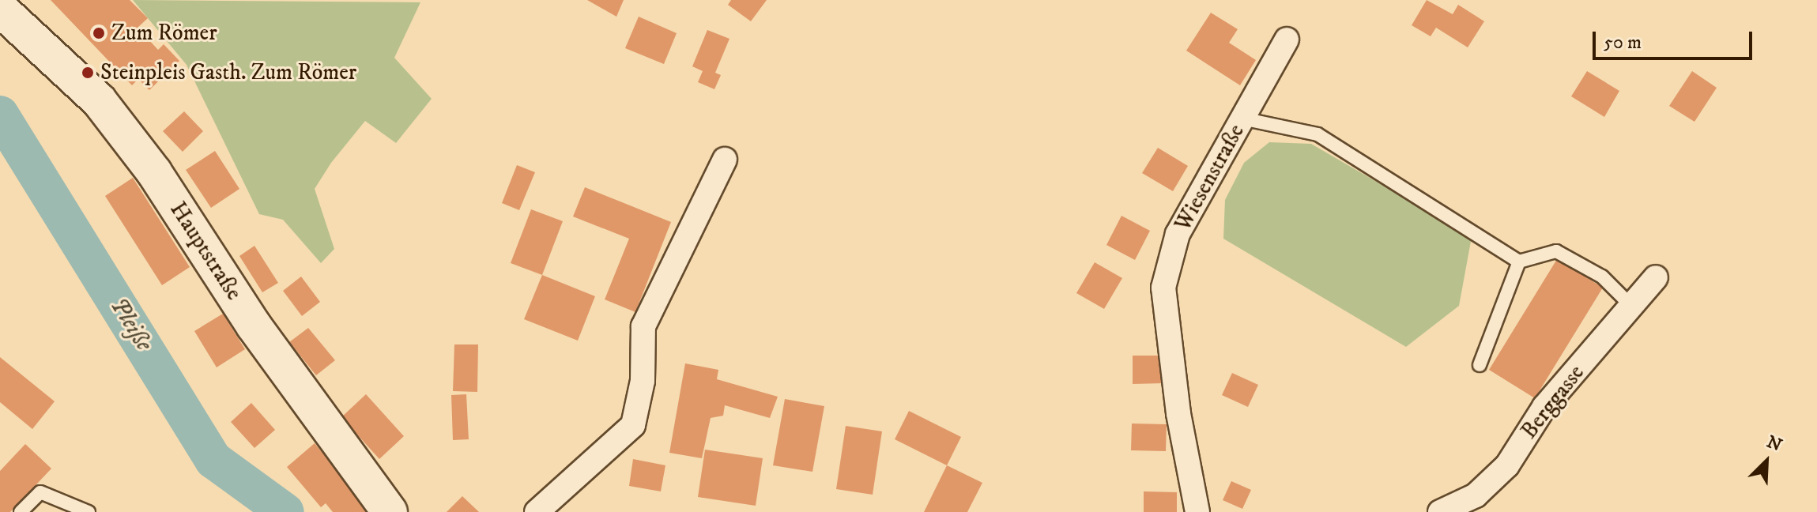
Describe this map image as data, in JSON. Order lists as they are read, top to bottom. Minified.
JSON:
{"streets":{"main road":["Hauptstraße"],"street":["Wiesenstraße","Berggasse"]},"water":["Pleiße"],"places":["Zum Römer","Steinpleis Gasth. Zum Römer"],"scale_bar":"50 m","north":"top right"}
